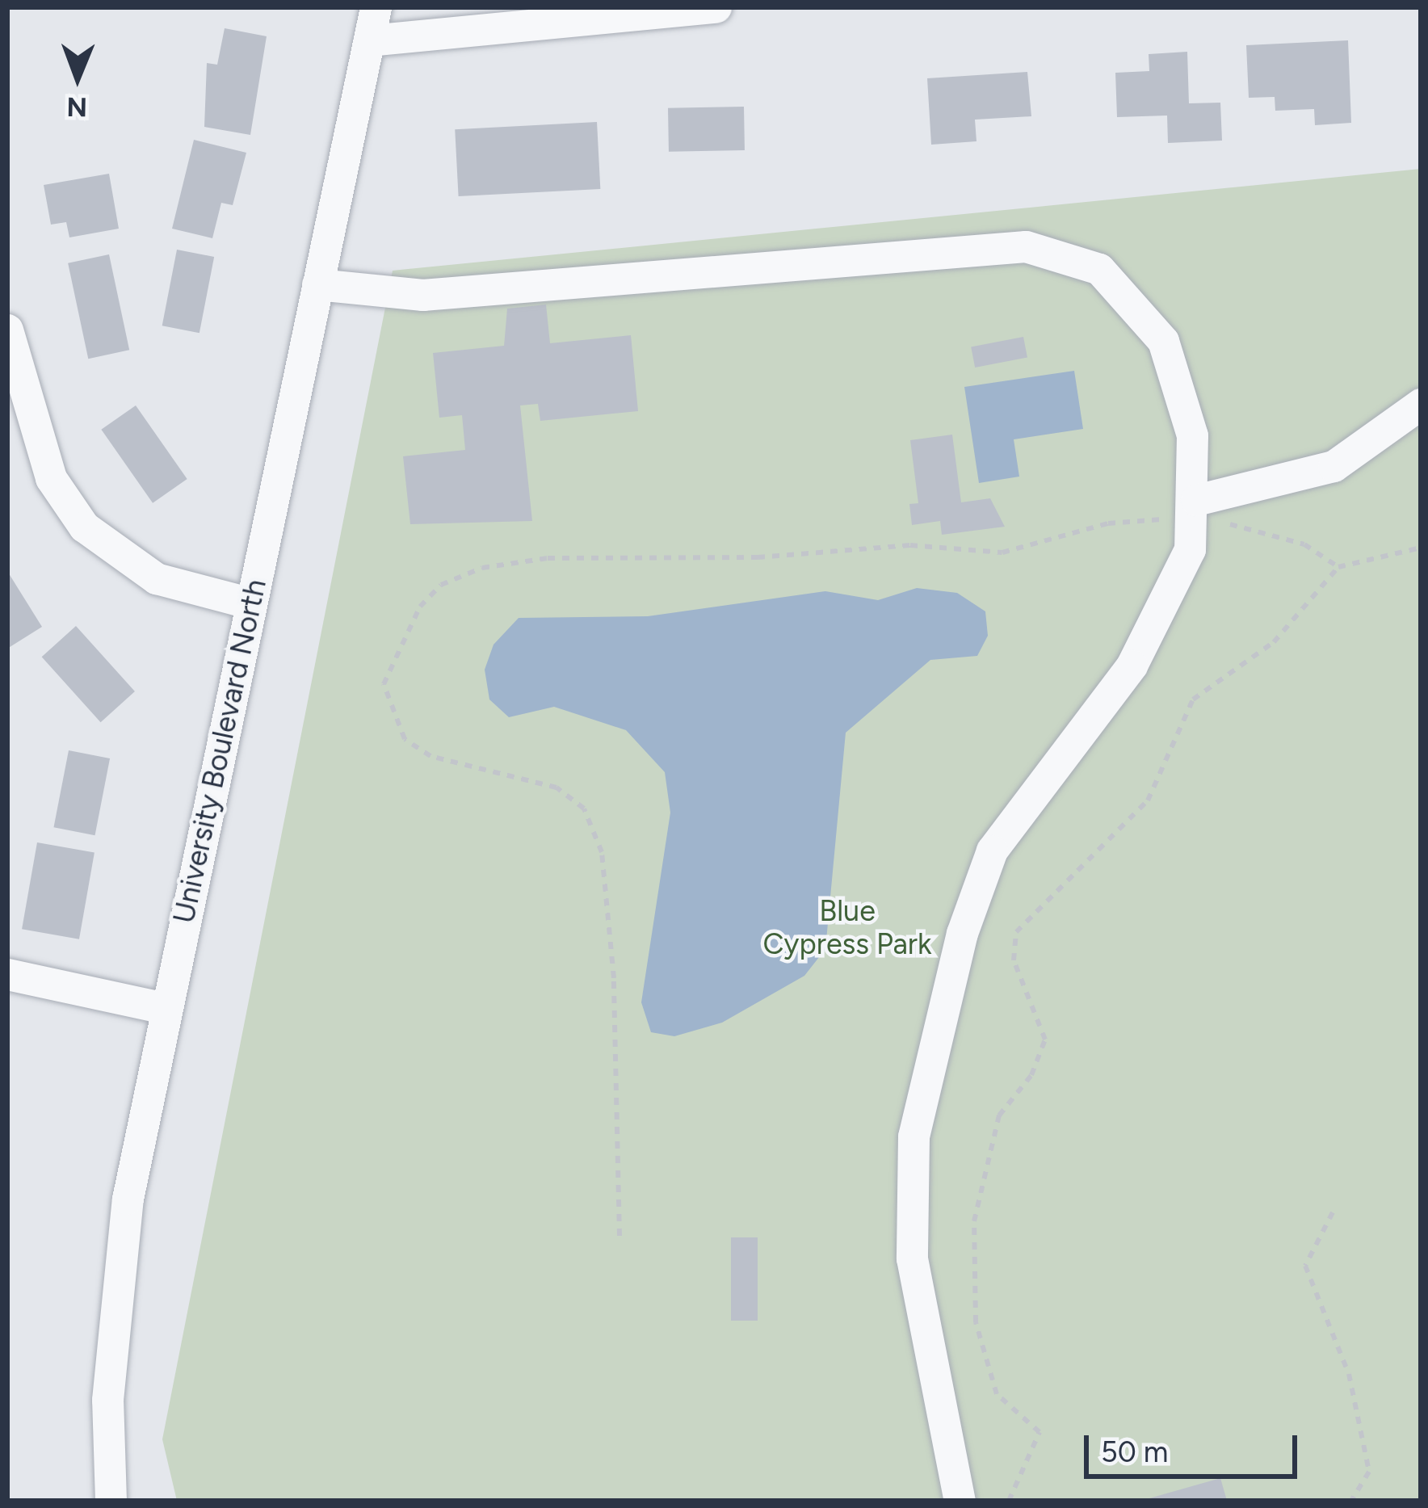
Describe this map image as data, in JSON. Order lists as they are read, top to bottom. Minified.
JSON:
{"streets":{"street":["University Boulevard North"]},"parks":["Blue Cypress Park"],"scale_bar":"50 m","north":"bottom"}
